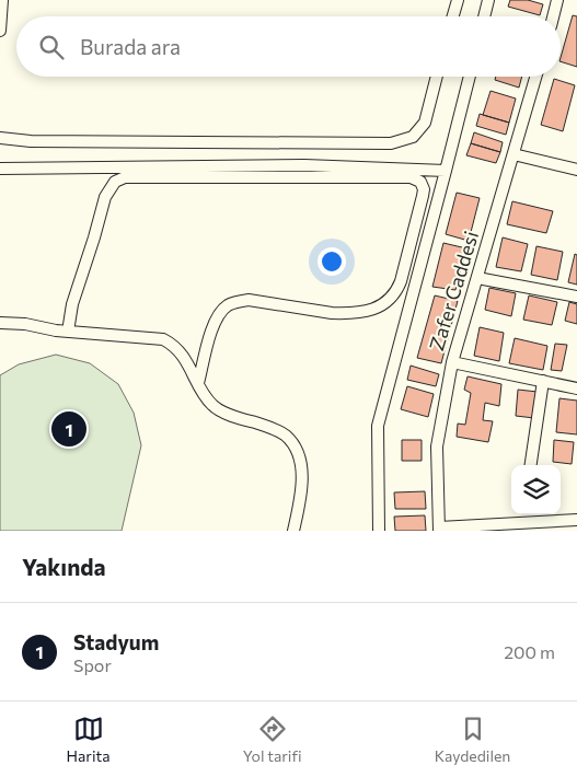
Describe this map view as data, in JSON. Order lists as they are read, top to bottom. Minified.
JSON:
{"streets":{"street":["Zafer Caddesi"]},"page":{"search":"Burada ara","pins":"1","heading":"Yakında","list":[{"mark":"1","name":"Stadyum","note":"Spor","value":"200 m"}],"nav":["Harita","Yol tarifi","Kaydedilen"]}}
